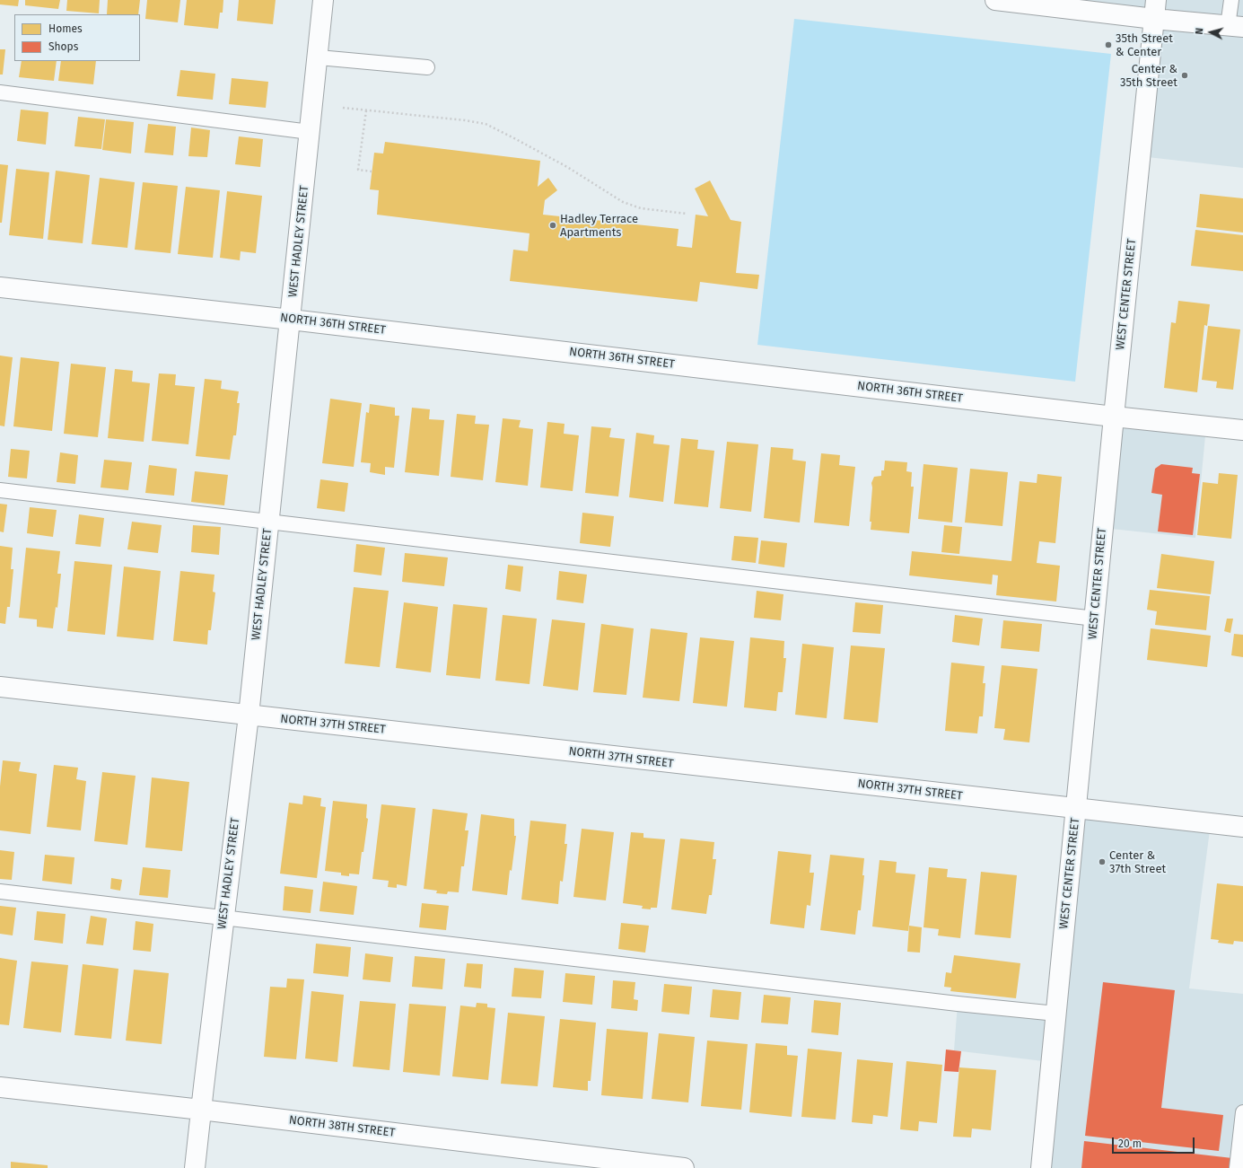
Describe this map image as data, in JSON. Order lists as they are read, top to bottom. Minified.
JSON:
{"streets":{"street":["WEST HADLEY STREET","WEST CENTER STREET","NORTH 36TH STREET","NORTH 37TH STREET","NORTH 38TH STREET"]},"crossings":[["WEST HADLEY STREET","NORTH 36TH STREET"],["WEST HADLEY STREET","NORTH 37TH STREET"],["WEST HADLEY STREET","NORTH 38TH STREET"],["WEST CENTER STREET","NORTH 36TH STREET"],["WEST CENTER STREET","NORTH 37TH STREET"]],"places":["35th Street & Center","Center & 35th Street","Hadley Terrace Apartments","Center & 37th Street"],"legend":["Homes","Shops"],"scale_bar":"20 m","north":"left"}
